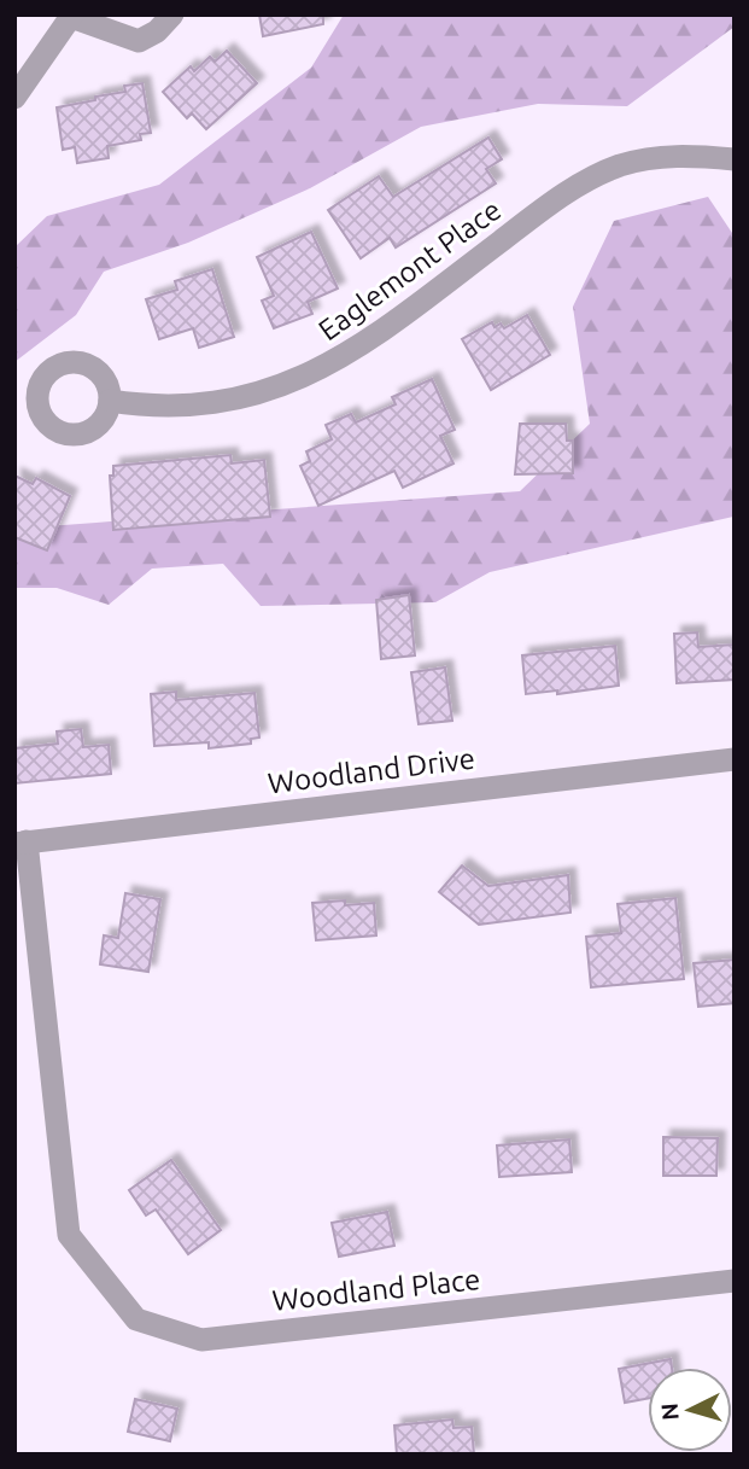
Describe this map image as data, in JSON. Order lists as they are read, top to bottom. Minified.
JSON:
{"streets":{"street":["Eaglemont Place","Woodland Drive","Woodland Place"]},"crossings":[["Woodland Drive","Woodland Place"]],"north":"left"}
